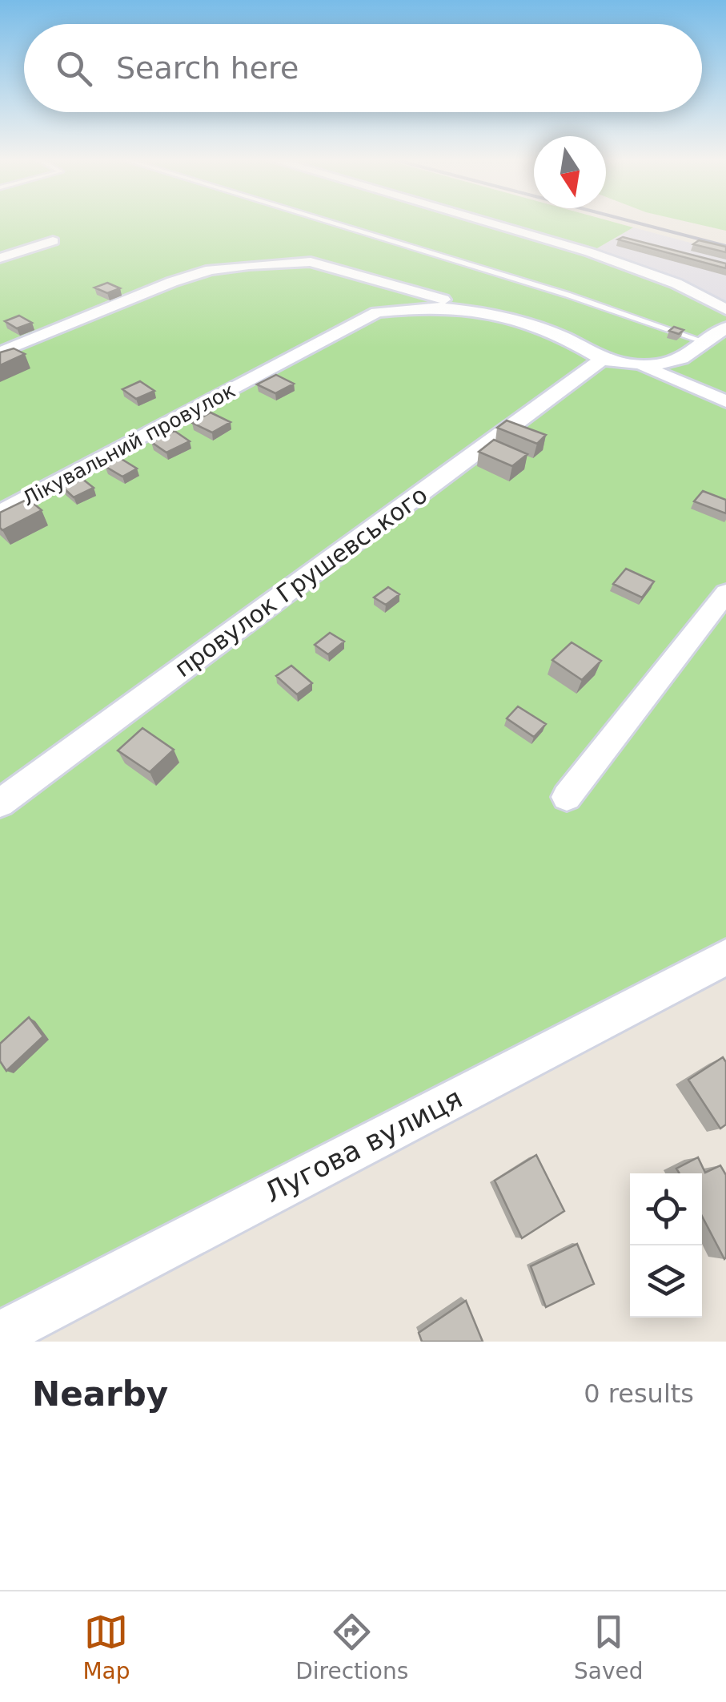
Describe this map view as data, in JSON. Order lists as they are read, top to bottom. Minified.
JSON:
{"streets":{"street":["Лікувальний провулок","провулок Грушевського","Лугова вулиця"]},"north":"bottom","page":{"search":"Search here","heading":["Nearby","0 results"],"nav":["Map","Directions","Saved"]}}
